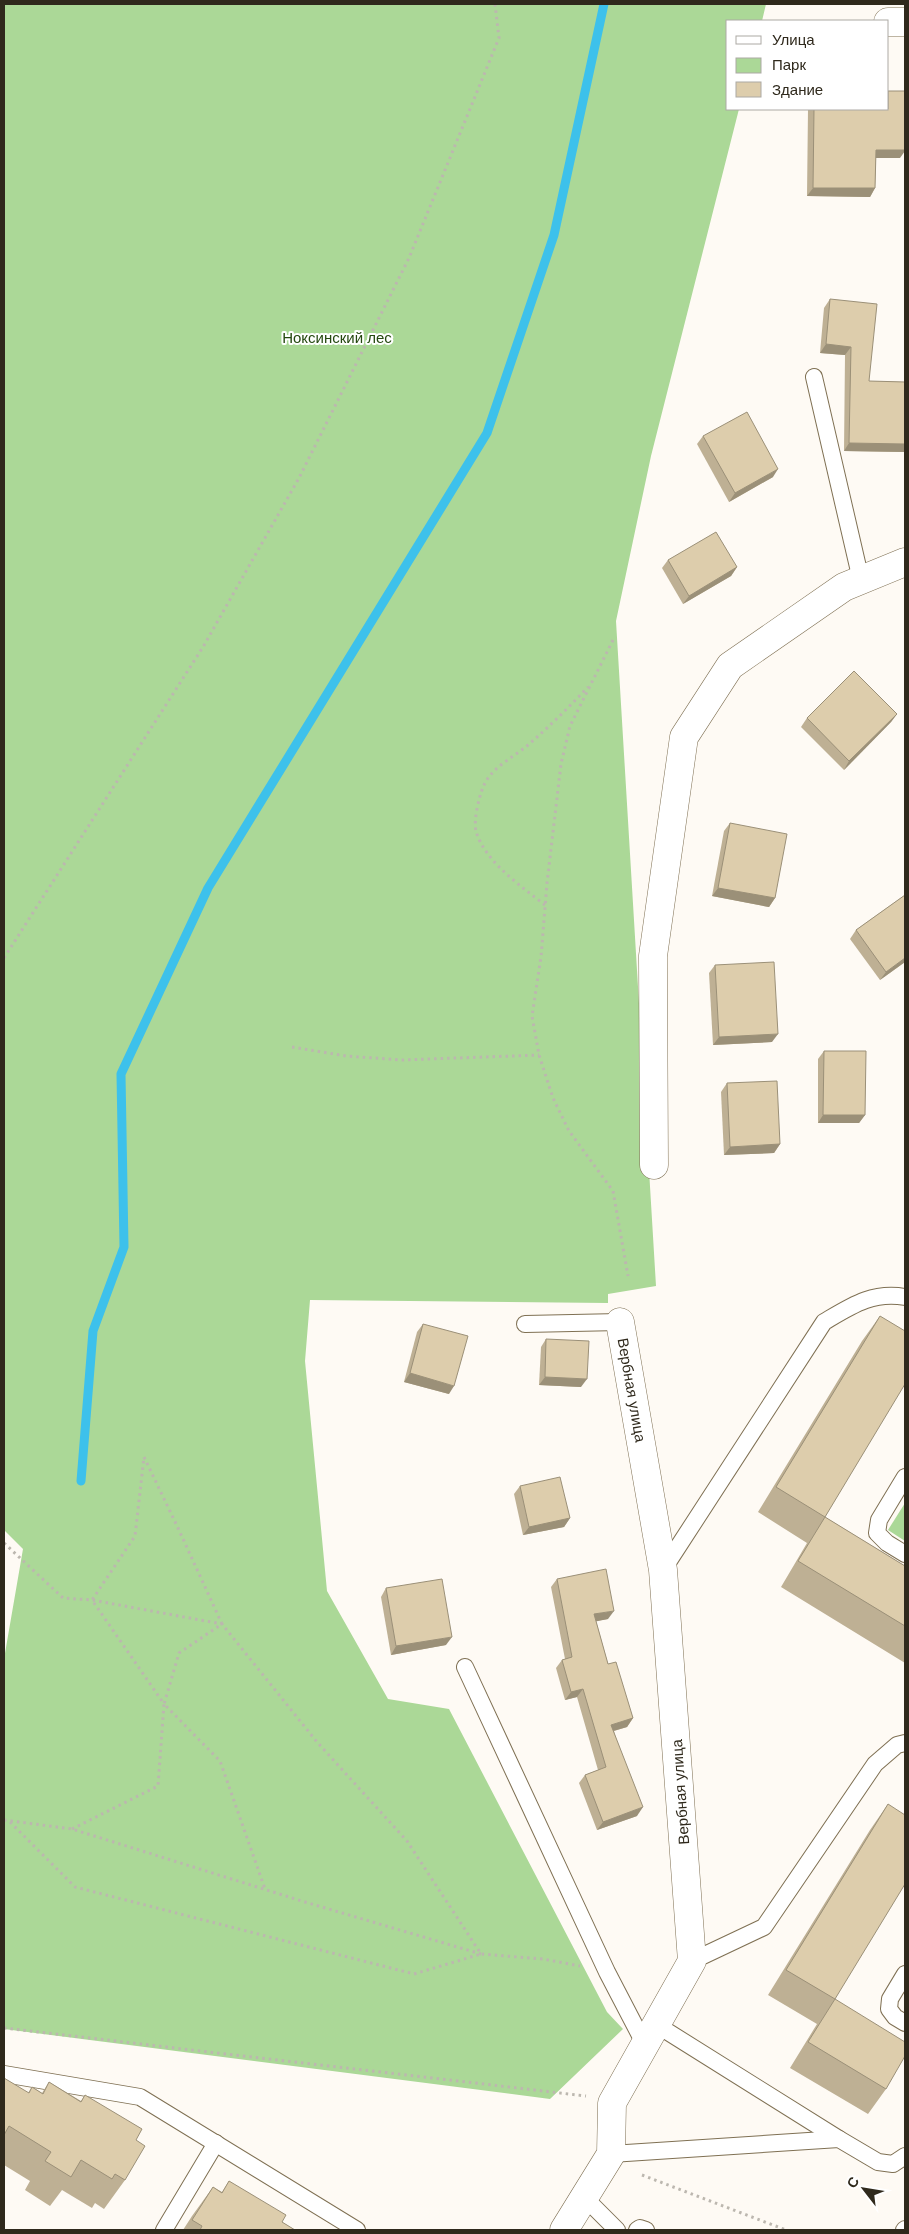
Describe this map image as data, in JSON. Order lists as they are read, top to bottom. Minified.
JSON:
{"streets":{"street":["Вербная улица"]},"parks":["Ноксинский лес"],"legend":["Улица","Парк","Здание"],"north":"top left"}
